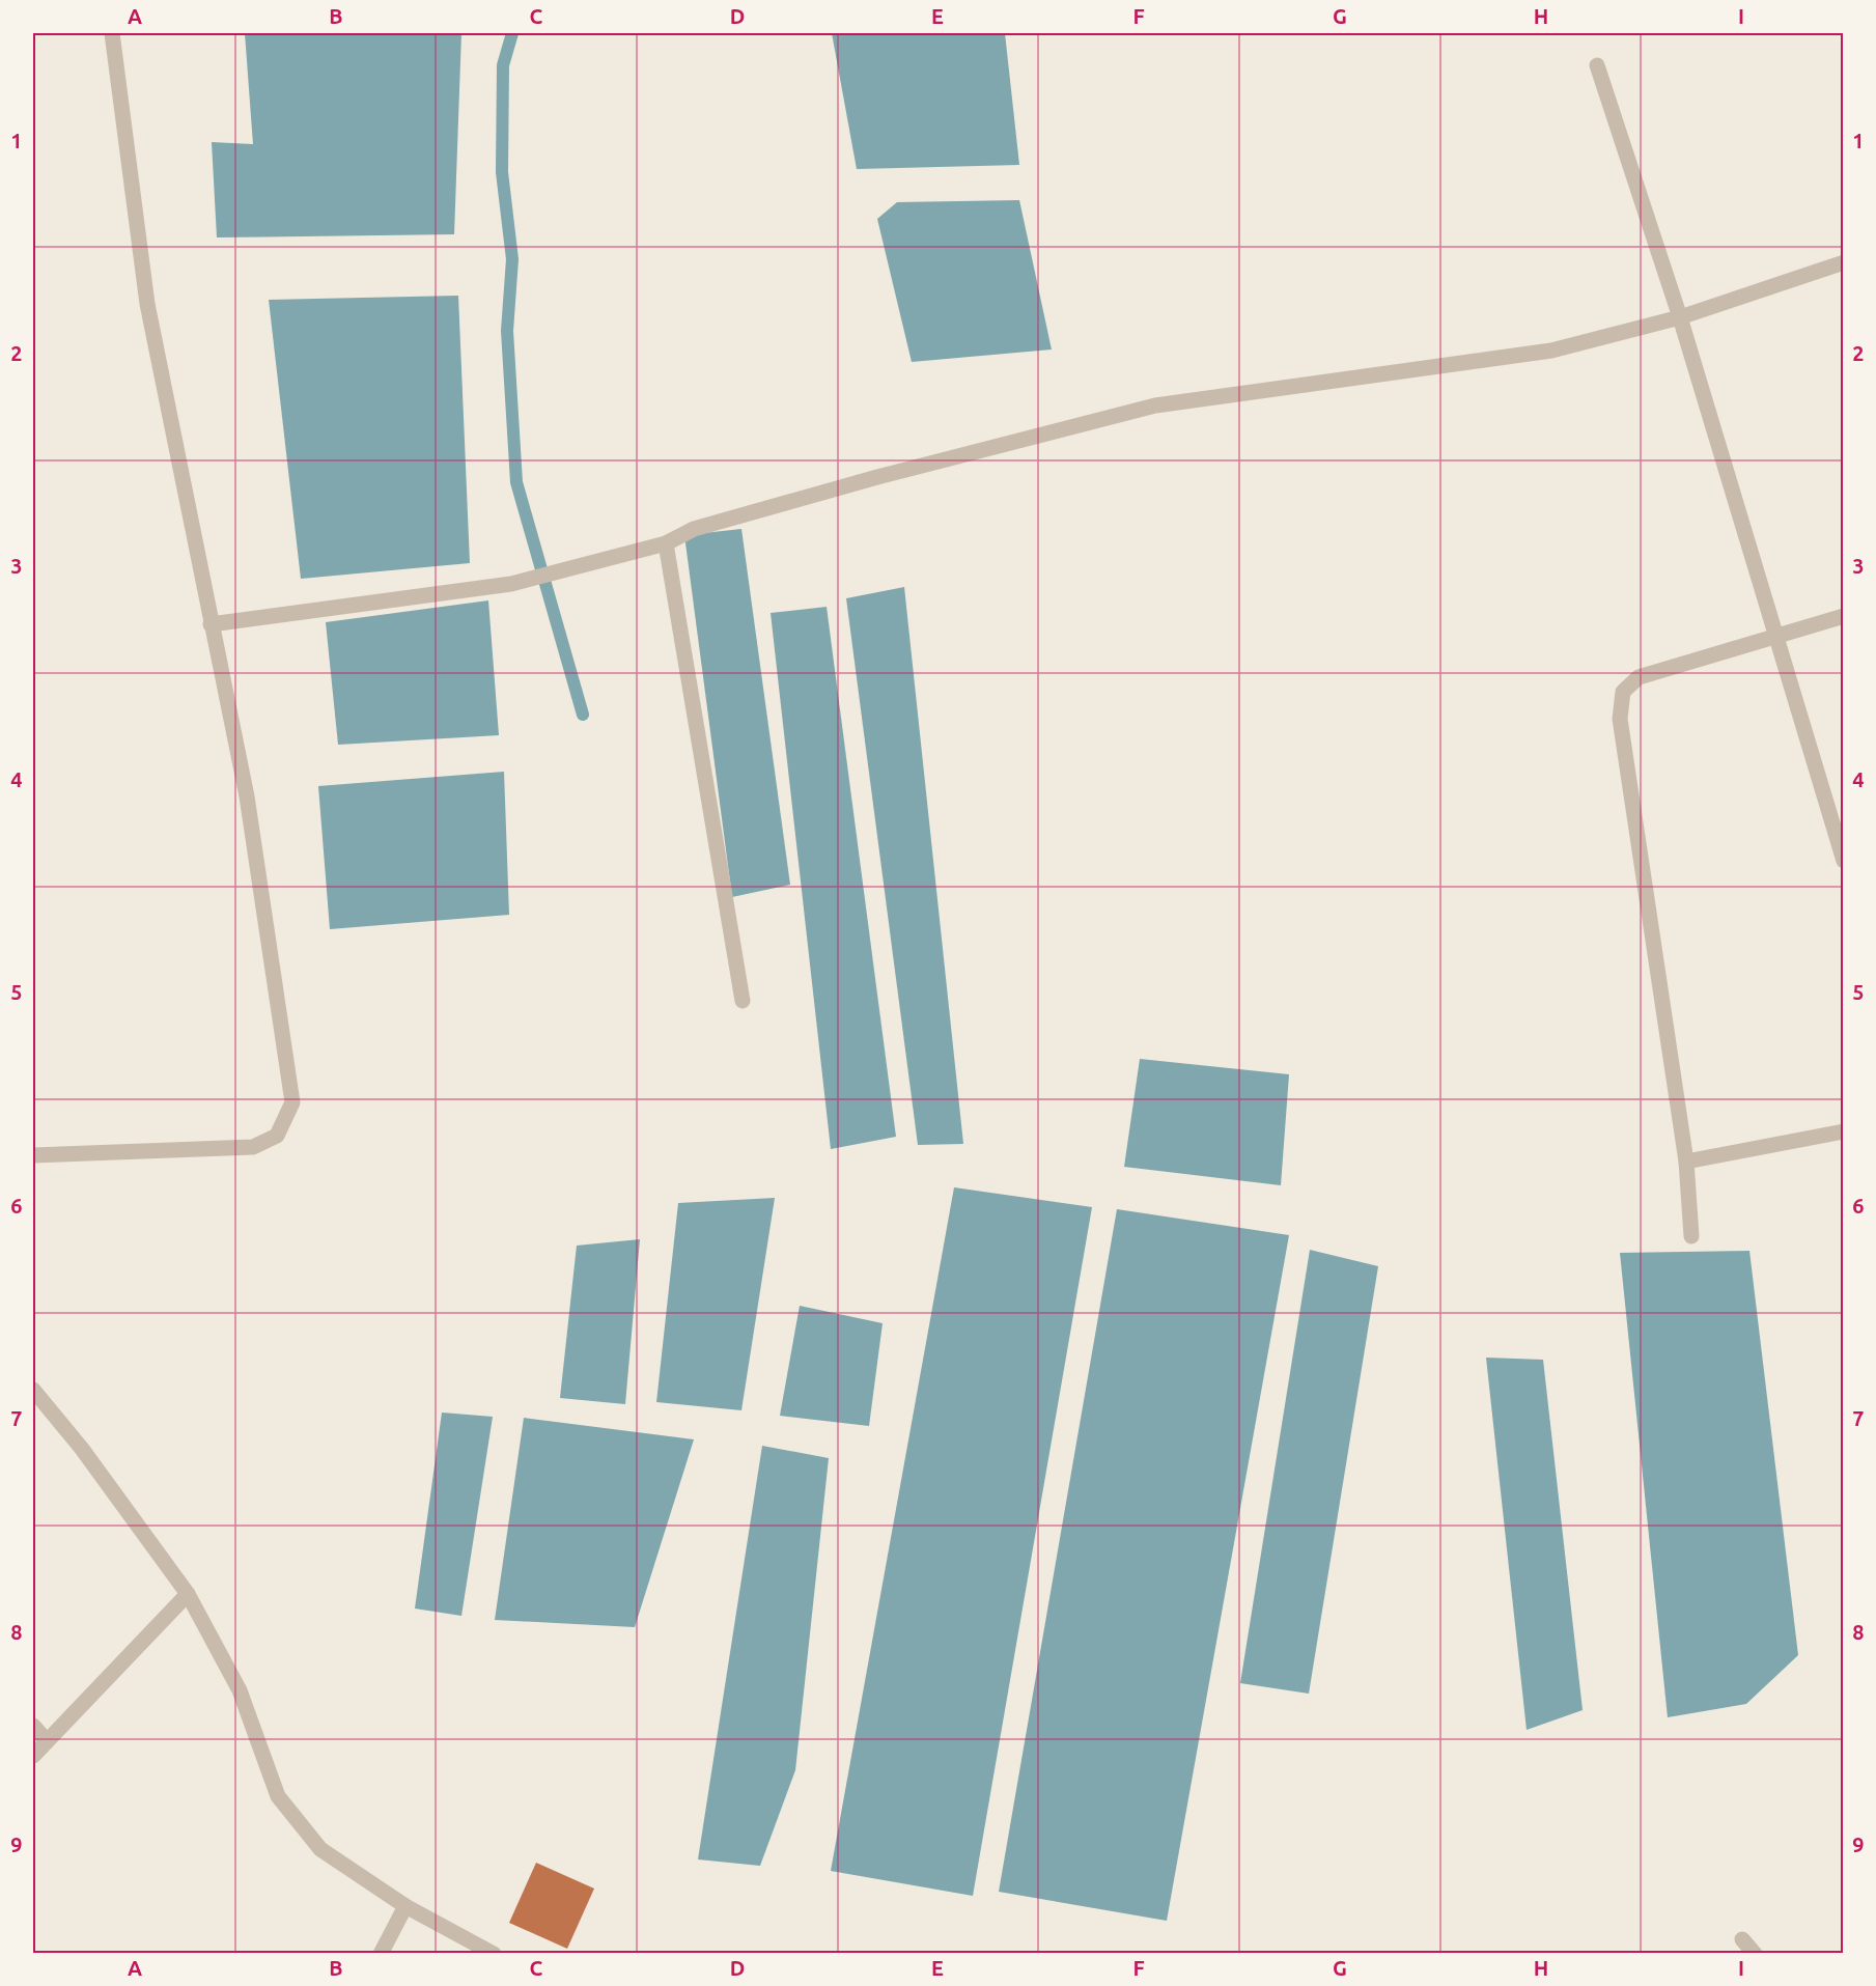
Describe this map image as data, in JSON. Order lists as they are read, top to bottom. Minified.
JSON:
{"grid":{"columns":["A","B","C","D","E","F","G","H","I"],"rows":["1","2","3","4","5","6","7","8","9"]}}
